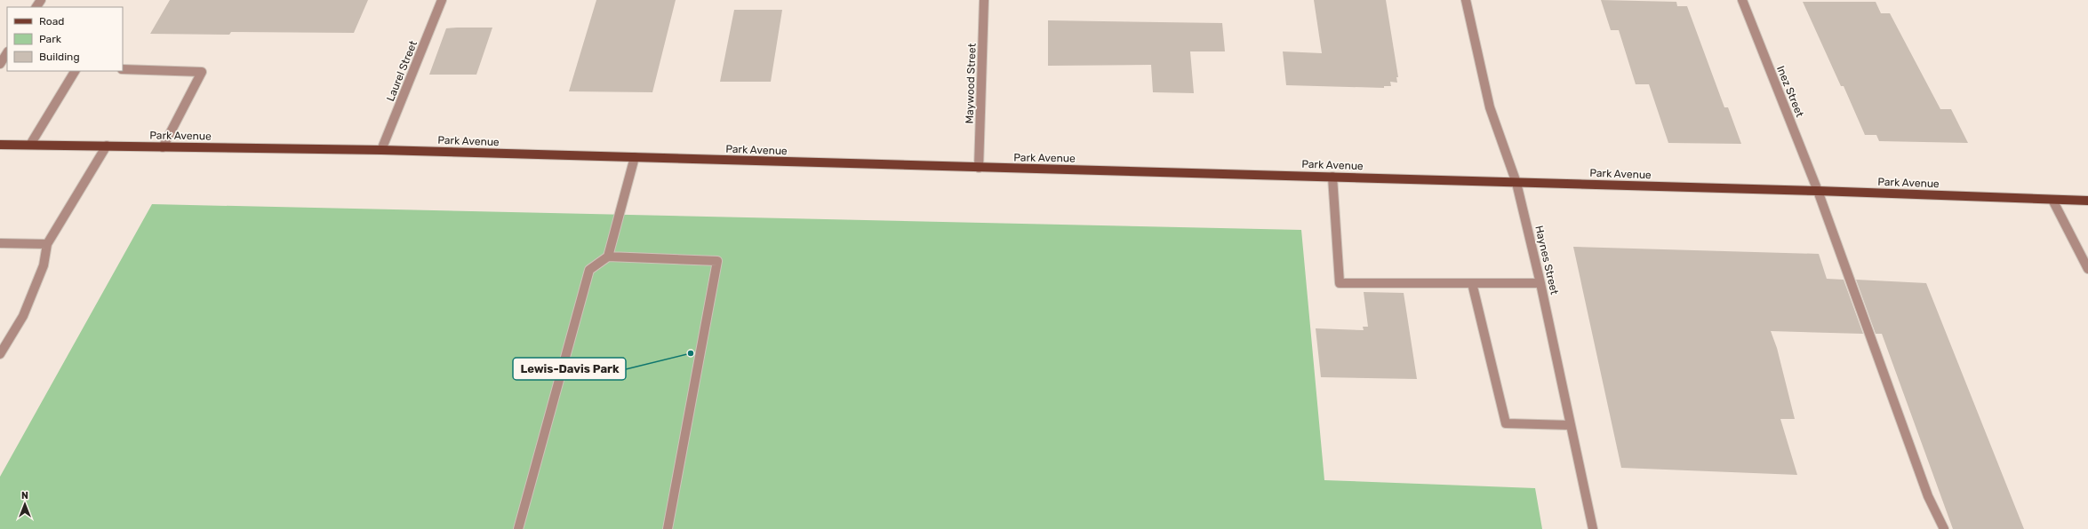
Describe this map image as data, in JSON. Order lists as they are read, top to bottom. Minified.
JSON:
{"streets":{"main road":["Park Avenue"],"street":["Laurel Street","Maywood Street","Inez Street","Haynes Street"]},"crossings":[["Laurel Street","Park Avenue"],["Maywood Street","Park Avenue"],["Inez Street","Park Avenue"],["Park Avenue","Haynes Street"]],"places":["Lewis-Davis Park"],"legend":["Road","Park","Building"],"north":"top"}
